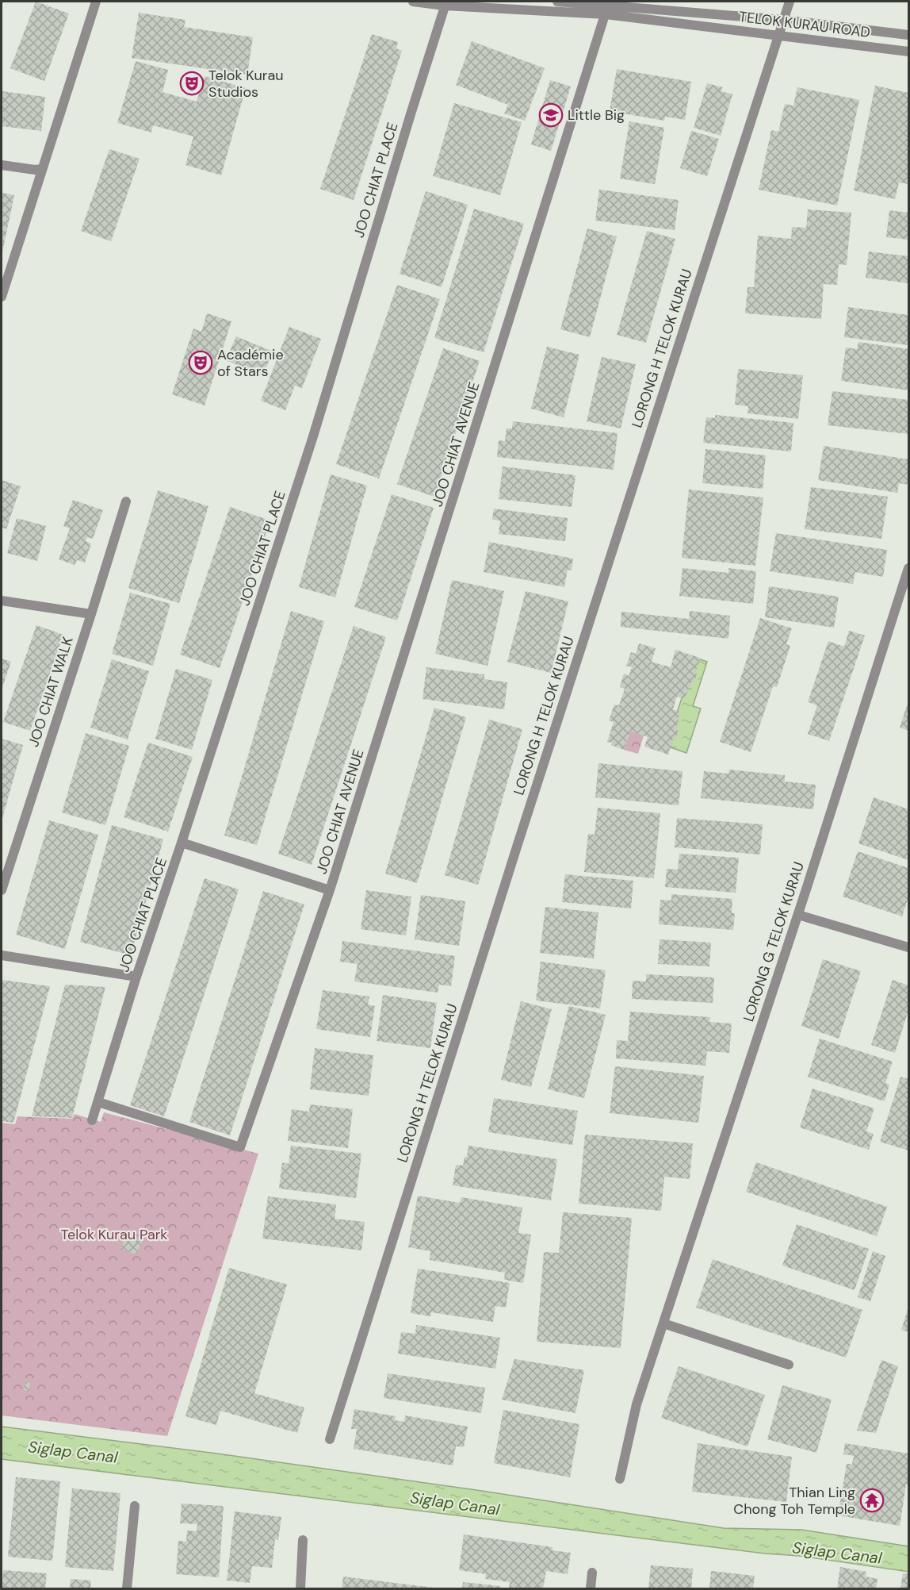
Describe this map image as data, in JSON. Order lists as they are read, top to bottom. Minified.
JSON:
{"streets":{"street":["TELOK KURAU ROAD","JOO CHIAT PLACE","LORONG H TELOK KURAU","JOO CHIAT AVENUE","JOO CHIAT WALK","LORONG G TELOK KURAU"]},"crossings":[["TELOK KURAU ROAD","JOO CHIAT PLACE"],["TELOK KURAU ROAD","LORONG H TELOK KURAU"],["TELOK KURAU ROAD","JOO CHIAT AVENUE"],["JOO CHIAT PLACE","JOO CHIAT AVENUE"]],"water":["Siglap Canal"],"parks":["Telok Kurau Park"],"places":{"theatre":["Telok Kurau Studios","Académie of Stars"],"school or university":["Little Big"],"temple":["Thian Ling Chong Toh Temple"]}}
